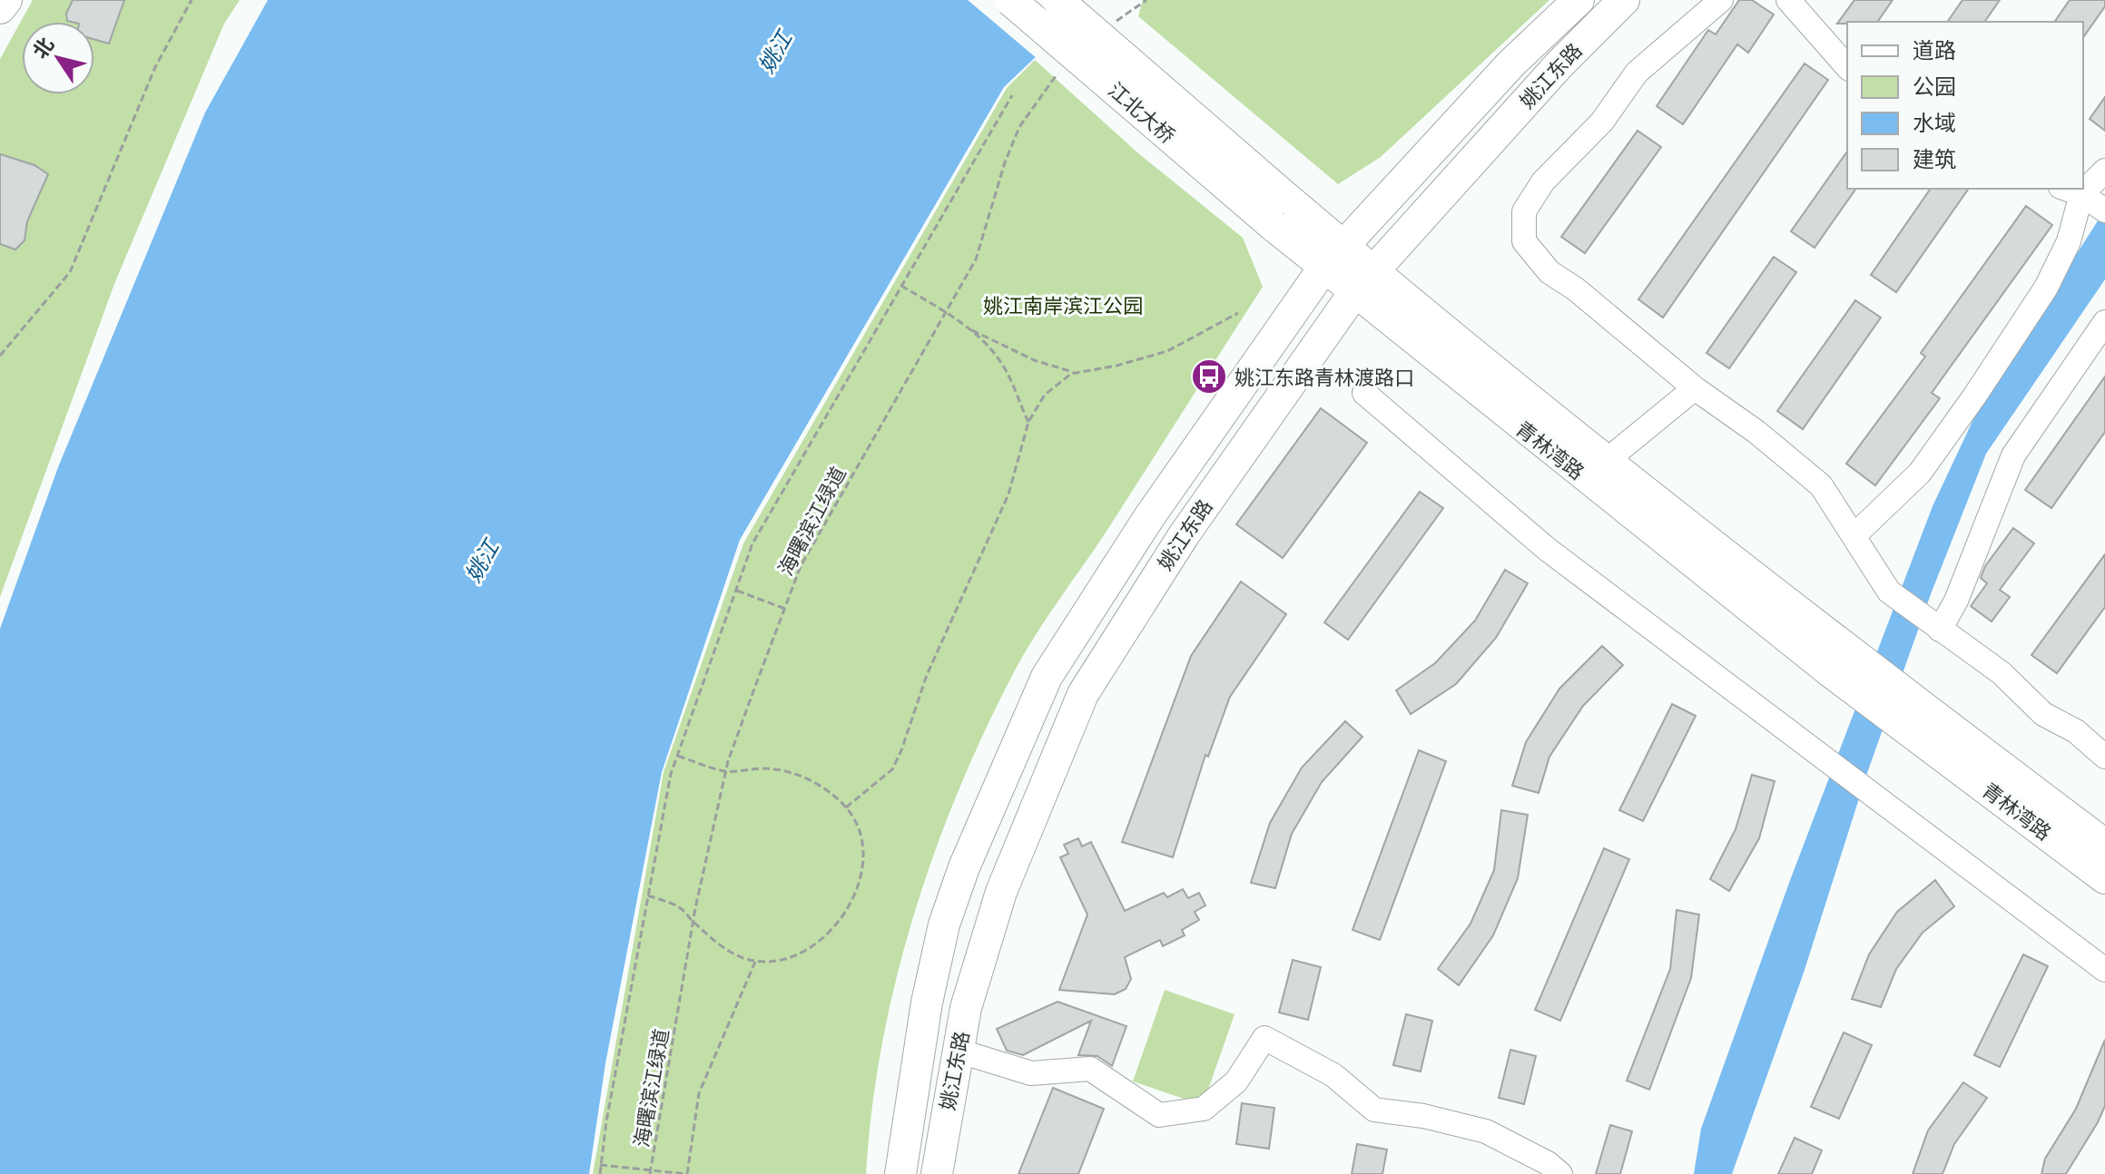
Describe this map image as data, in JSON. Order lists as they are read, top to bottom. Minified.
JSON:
{"streets":{"main road":["姚江东路","江北大桥","青林湾路"],"path":["海曙滨江绿道"]},"crossings":[["姚江东路","青林湾路"],["江北大桥","青林湾路"]],"water":["姚江"],"parks":["姚江南岸滨江公园"],"places":{"bus stop":["姚江东路青林渡路口"]},"legend":["道路","公园","水域","建筑"],"north":"top left"}
